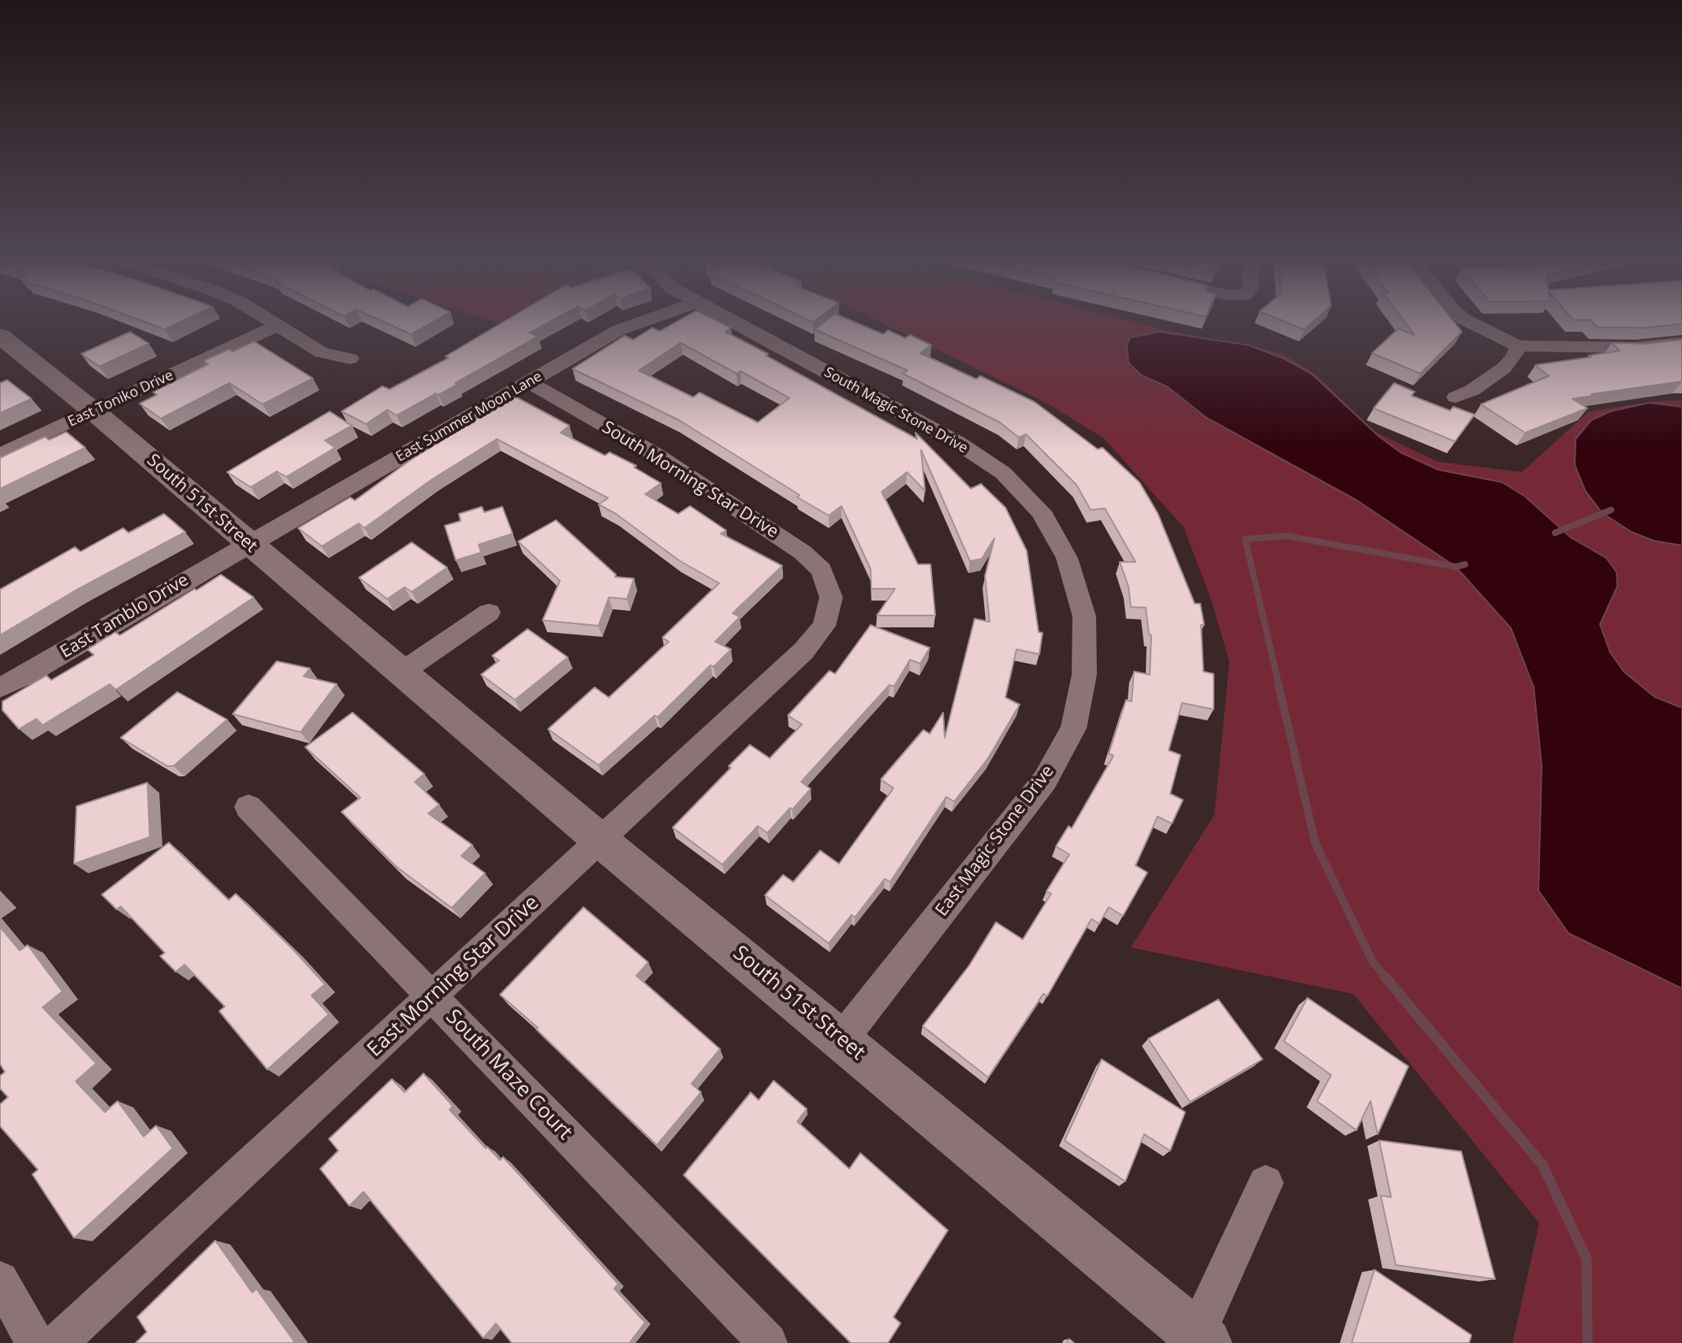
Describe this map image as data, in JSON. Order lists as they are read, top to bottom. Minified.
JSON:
{"streets":{"street":["East Toniko Drive","South Magic Stone Drive","East Summer Moon Lane","South Morning Star Drive","South 51st Street","East Tamblo Drive","East Magic Stone Drive","East Morning Star Drive","South Maze Court"]},"crossings":[["East Toniko Drive","South 51st Street"],["South Magic Stone Drive","East Magic Stone Drive"],["East Summer Moon Lane","South Morning Star Drive"],["East Summer Moon Lane","South 51st Street"],["East Summer Moon Lane","East Tamblo Drive"],["South Morning Star Drive","East Morning Star Drive"],["South 51st Street","East Tamblo Drive"],["South 51st Street","East Magic Stone Drive"],["South 51st Street","East Morning Star Drive"],["East Morning Star Drive","South Maze Court"]]}
